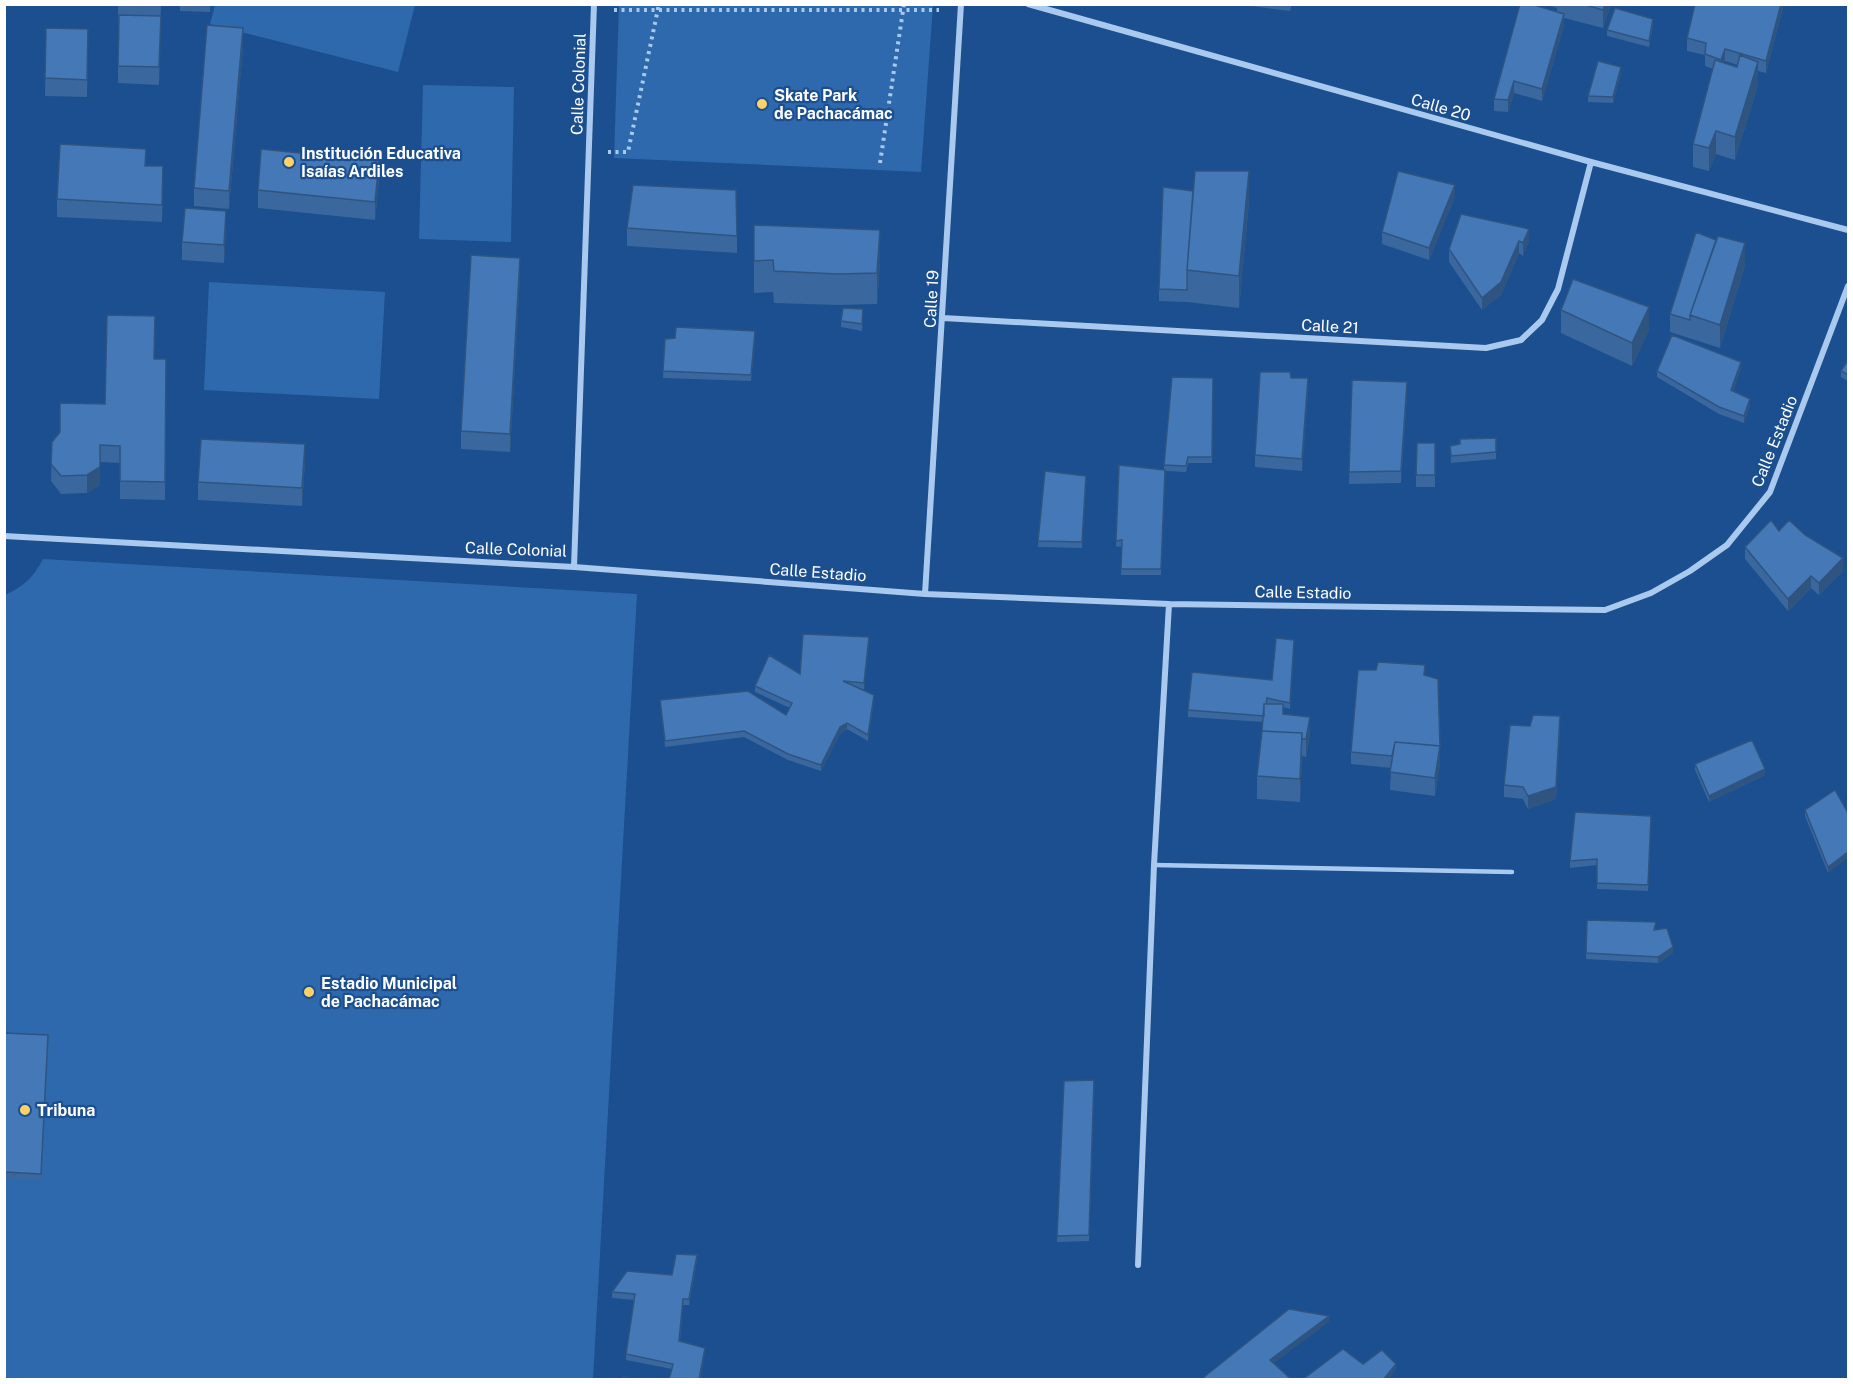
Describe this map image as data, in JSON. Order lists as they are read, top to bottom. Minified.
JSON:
{"streets":{"street":["Calle Colonial","Calle 20","Calle 19","Calle 21","Calle Estadio"]},"crossings":[["Calle Colonial","Calle Estadio"],["Calle 20","Calle 21"],["Calle 19","Calle 21"],["Calle 19","Calle Estadio"]],"places":["Skate Park de Pachacámac","Institución Educativa Isaías Ardiles","Estadio Municipal de Pachacámac","Tribuna"]}
